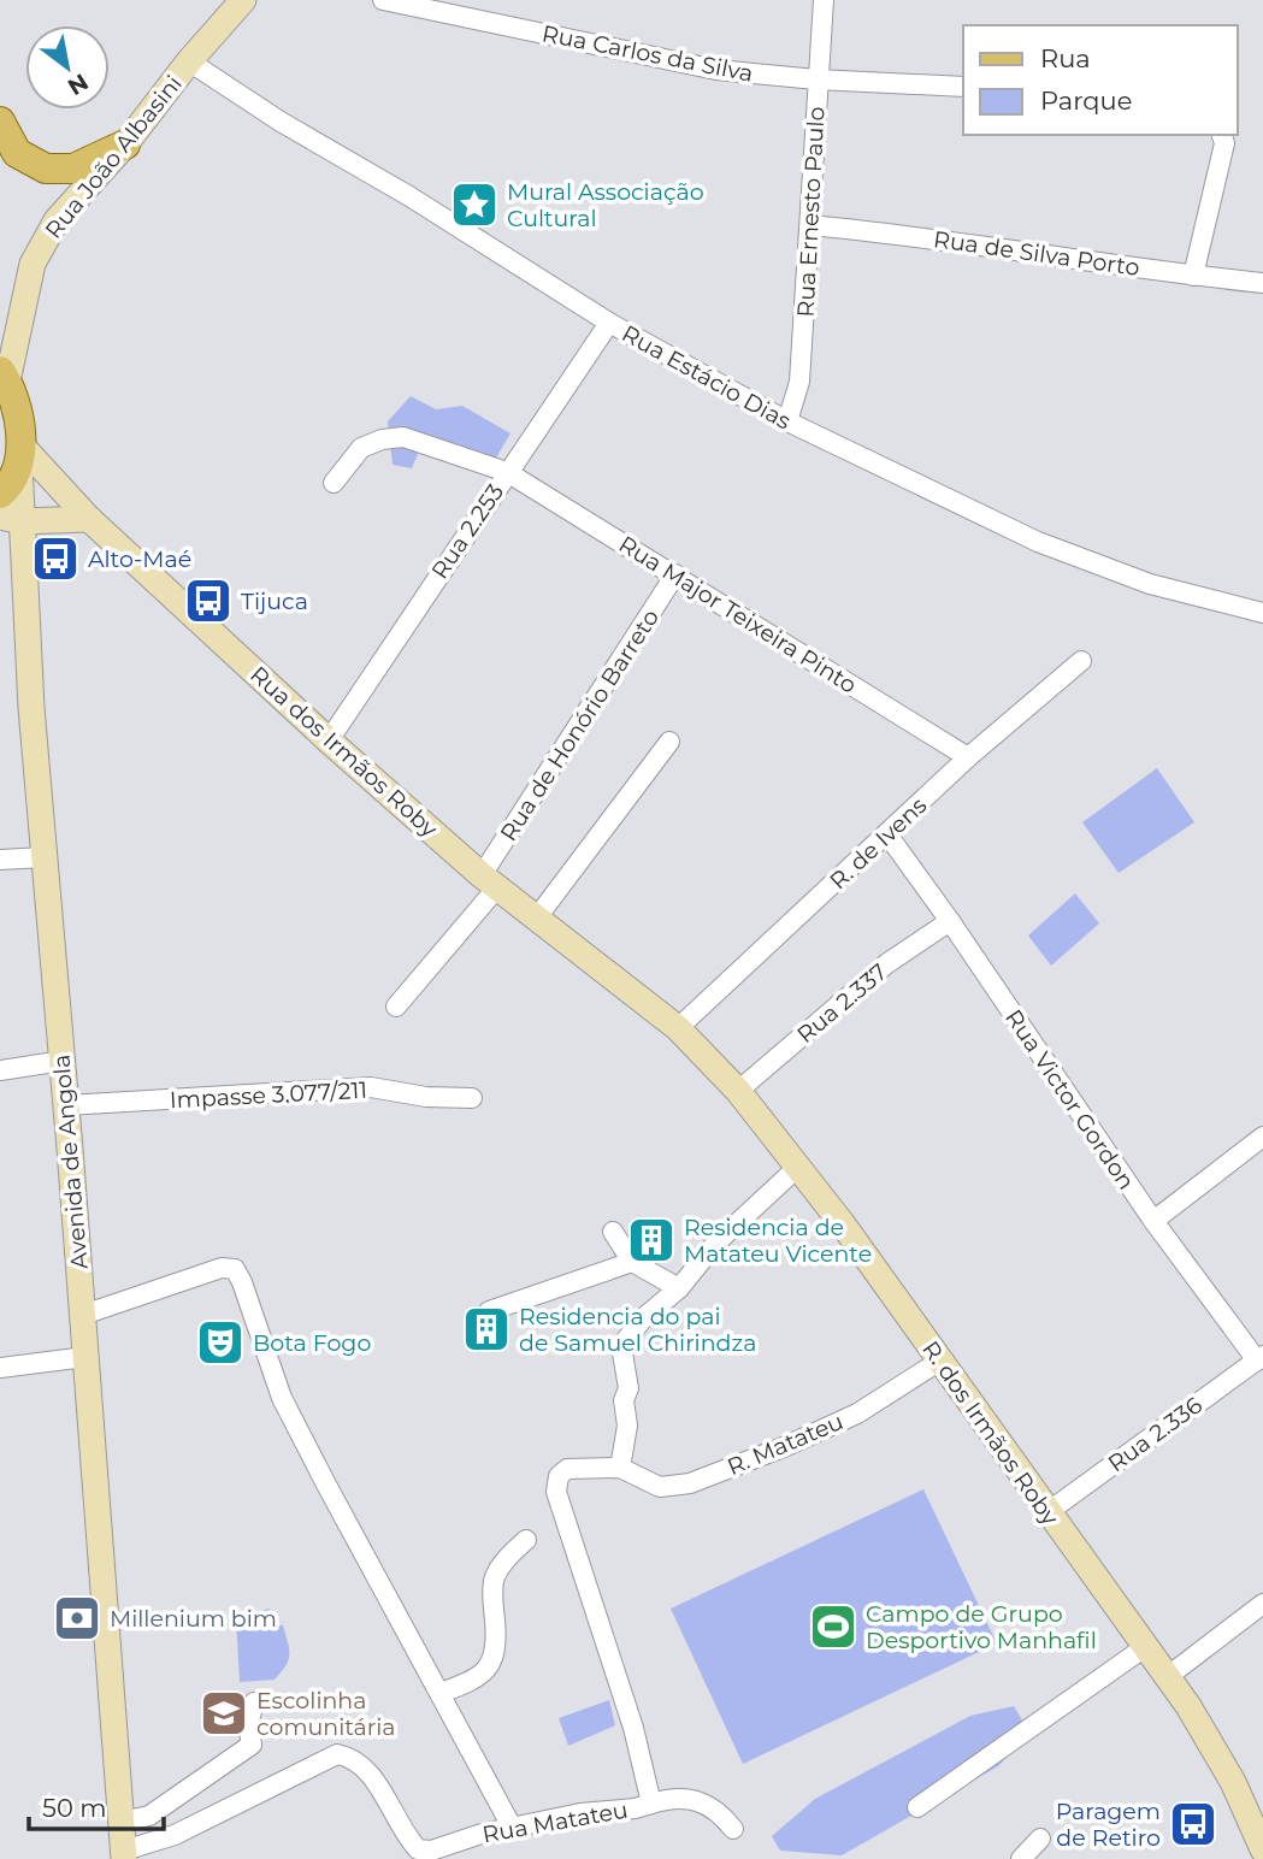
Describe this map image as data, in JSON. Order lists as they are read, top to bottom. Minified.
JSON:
{"streets":{"street":["Rua Carlos da Silva","Rua João Albasini","Rua Ernesto Paulo","Rua de Silva Porto","Rua Estácio Dias","Rua 2.253","Rua Major Teixeira Pinto","Rua de Honório Barreto","Rua dos Irmãos Roby","R. de Ivens","Rua 2.337","Impasse 3.077/211","Rua Victor Gordon","Avenida de Angola","R. dos Irmãos Roby","Rua 2.336","R. Matateu","Rua Matateu"]},"crossings":[["Rua Carlos da Silva","Rua Ernesto Paulo"],["Rua João Albasini","Rua Estácio Dias"],["Rua Ernesto Paulo","Rua de Silva Porto"],["Rua Ernesto Paulo","Rua Estácio Dias"],["Rua Estácio Dias","Rua 2.253"],["Rua 2.253","Rua Major Teixeira Pinto"],["Rua 2.253","Rua dos Irmãos Roby"],["Rua Major Teixeira Pinto","Rua de Honório Barreto"],["Rua Major Teixeira Pinto","R. de Ivens"],["Rua de Honório Barreto","Rua dos Irmãos Roby"],["Rua dos Irmãos Roby","R. de Ivens"],["Rua dos Irmãos Roby","Avenida de Angola"],["Rua dos Irmãos Roby","R. dos Irmãos Roby"],["R. de Ivens","Rua Victor Gordon"],["R. de Ivens","R. dos Irmãos Roby"],["Rua 2.337","Rua Victor Gordon"],["Rua 2.337","R. dos Irmãos Roby"],["Impasse 3.077/211","Avenida de Angola"],["Rua Victor Gordon","Rua 2.336"],["Avenida de Angola","Rua Matateu"],["R. dos Irmãos Roby","Rua 2.336"],["R. dos Irmãos Roby","R. Matateu"],["R. Matateu","Rua Matateu"]],"places":{"place":["Mural Associação Cultural"],"bus stop":["Alto-Maé","Tijuca","Paragem de Retiro"],"building":["Residencia de Matateu Vicente","Residencia do pai de Samuel Chirindza"],"theatre":["Bota Fogo"],"bank":["Millenium bim"],"sports":["Campo de Grupo Desportivo Manhafil"],"school or university":["Escolinha comunitária"]},"legend":["Rua","Parque"],"scale_bar":"50 m","north":"bottom right"}
